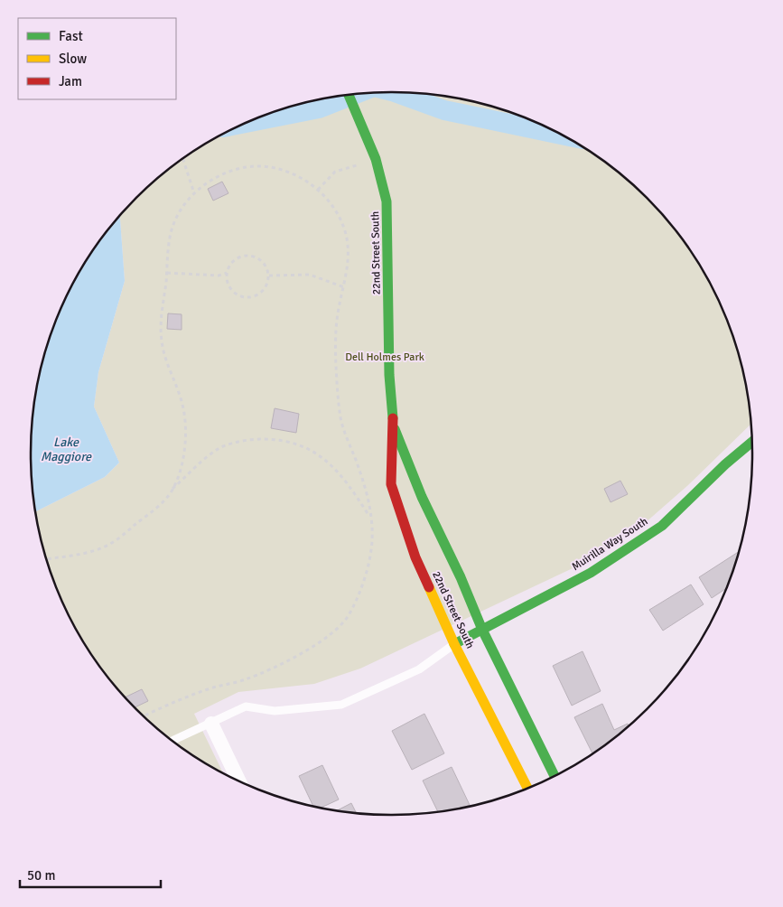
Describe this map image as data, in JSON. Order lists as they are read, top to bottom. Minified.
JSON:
{"streets":{"street":["22nd Street South","Muirilla Way South"]},"crossings":[["22nd Street South","Muirilla Way South"]],"water":["Lake Maggiore"],"parks":["Dell Holmes Park"],"legend":["Fast","Slow","Jam"],"scale_bar":"50 m"}
